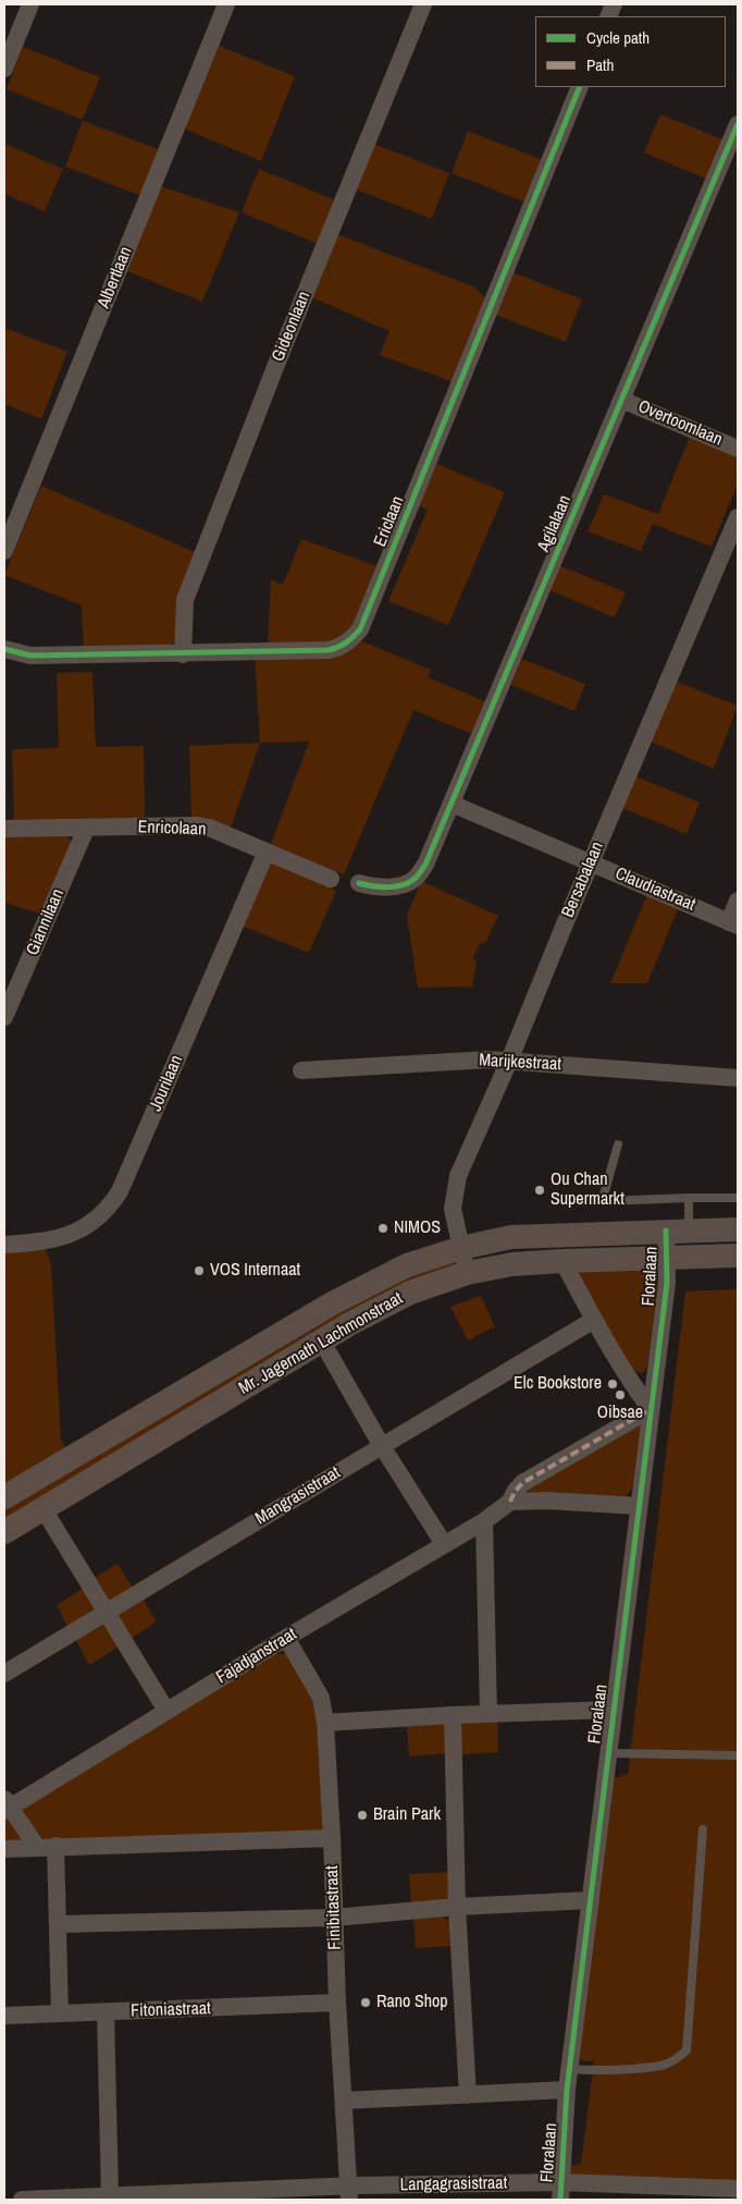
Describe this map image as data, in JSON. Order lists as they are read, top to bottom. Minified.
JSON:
{"streets":{"main road":["Mr. Jagernath Lachmonstraat"],"street":["Albertlaan","Gideonlaan","Overtoomlaan","Ericlaan","Agilalaan","Enricolaan","Bersabalaan","Claudiastraat","Giannilaan","Marijkestraat","Jourilaan","Floralaan","Mangrasistraat","Fajadjanstraat","Finibitastraat","Fitoniastraat","Langagrasistraat"]},"crossings":[["Gideonlaan","Ericlaan"],["Overtoomlaan","Agilalaan"],["Agilalaan","Claudiastraat"],["Enricolaan","Giannilaan"],["Enricolaan","Jourilaan"],["Bersabalaan","Claudiastraat"],["Bersabalaan","Marijkestraat"],["Bersabalaan","Mr. Jagernath Lachmonstraat"],["Floralaan","Mr. Jagernath Lachmonstraat"],["Floralaan","Fajadjanstraat"],["Floralaan","Langagrasistraat"],["Fajadjanstraat","Finibitastraat"],["Finibitastraat","Fitoniastraat"],["Finibitastraat","Langagrasistraat"]],"places":["Ou Chan Supermarkt","NIMOS","VOS Internaat","Elc Bookstore","Oibsae","Brain Park","Rano Shop"],"legend":["Cycle path","Path"]}
